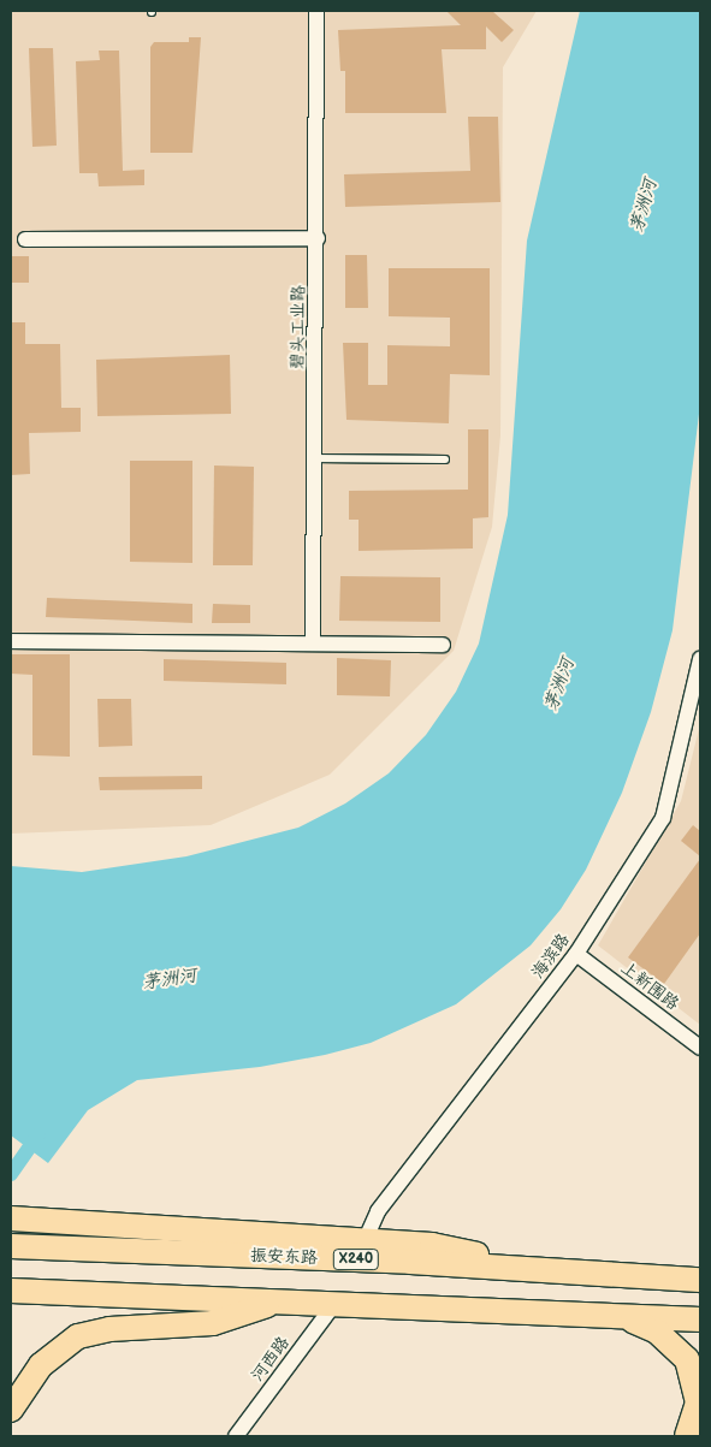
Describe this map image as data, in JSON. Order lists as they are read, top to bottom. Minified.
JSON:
{"streets":{"main road":["振安东路","X240"],"street":["碧头工业路","海滨路","上新围路","河西路"]},"crossings":[["海滨路","上新围路"]],"water":["茅洲河"]}
